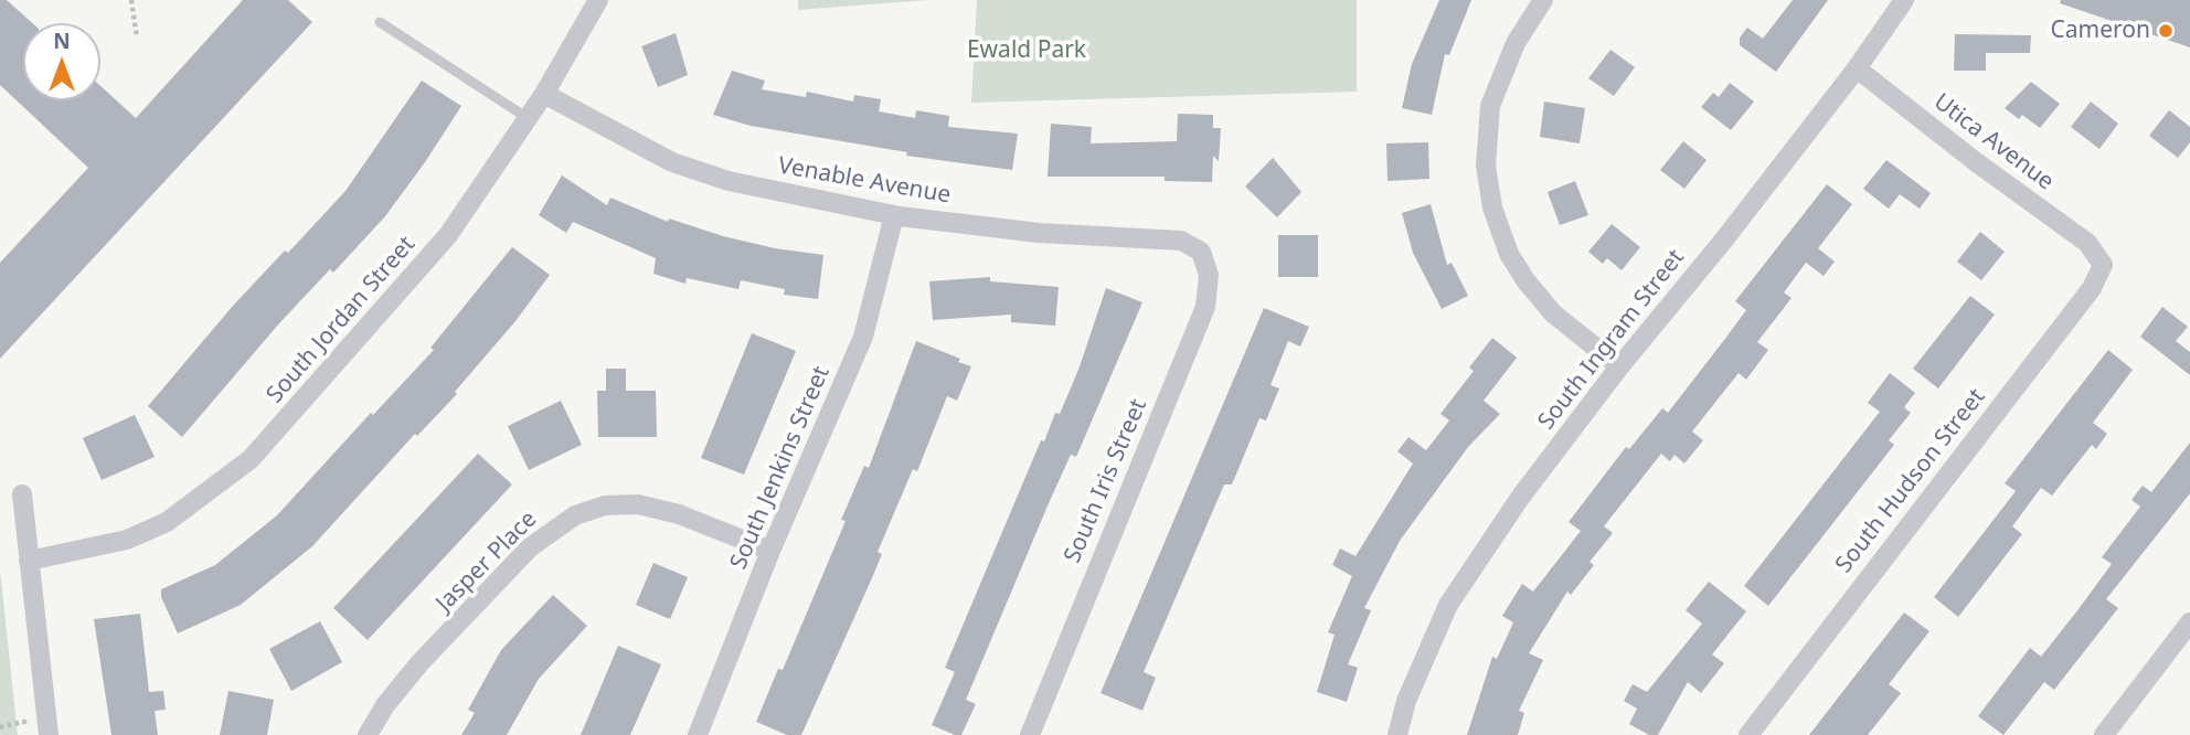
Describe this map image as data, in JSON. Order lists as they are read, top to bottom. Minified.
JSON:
{"streets":{"street":["Utica Avenue","Venable Avenue","South Jordan Street","South Ingram Street","South Jenkins Street","South Iris Street","South Hudson Street","Jasper Place"]},"crossings":[["Utica Avenue","South Ingram Street"],["Utica Avenue","South Hudson Street"],["Venable Avenue","South Jordan Street"],["Venable Avenue","South Jenkins Street"],["Venable Avenue","South Iris Street"],["South Jenkins Street","Jasper Place"]],"parks":["Ewald Park"],"places":["Cameron"],"north":"top"}
